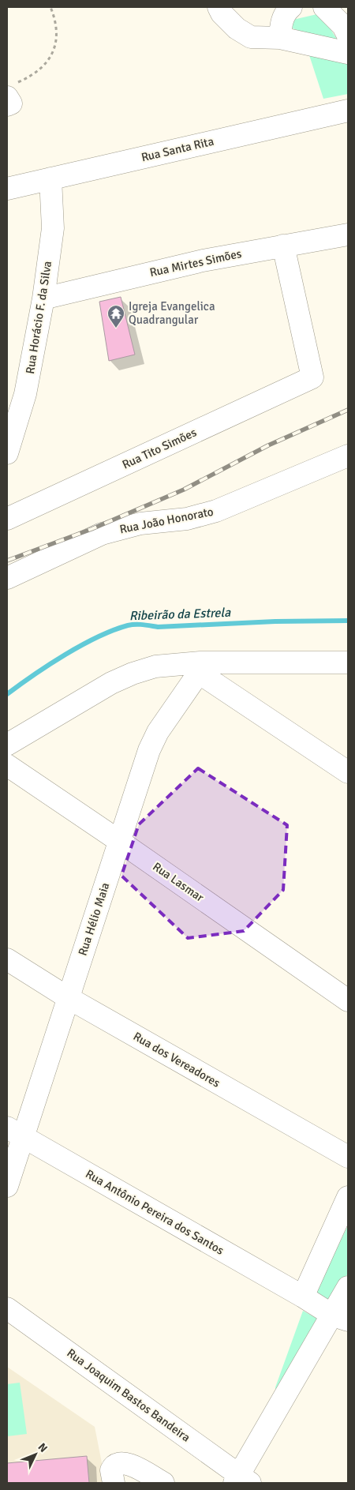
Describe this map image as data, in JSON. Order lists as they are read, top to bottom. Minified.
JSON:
{"streets":{"street":["Rua Santa Rita","Rua Mirtes Simões","Rua Horácio F. da Silva","Rua Tito Simões","Rua João Honorato","Rua Lasmar","Rua Hélio Maia","Rua dos Vereadores","Rua Antônio Pereira dos Santos","Rua Joaquim Bastos Bandeira"]},"crossings":[["Rua Santa Rita","Rua Horácio F. da Silva"],["Rua Mirtes Simões","Rua Horácio F. da Silva"],["Rua Mirtes Simões","Rua Tito Simões"],["Rua Lasmar","Rua Hélio Maia"],["Rua Hélio Maia","Rua dos Vereadores"],["Rua Hélio Maia","Rua Antônio Pereira dos Santos"]],"water":["Ribeirão da Estrela"],"places":{"temple":["Igreja Evangelica Quadrangular"]},"north":"top right"}
